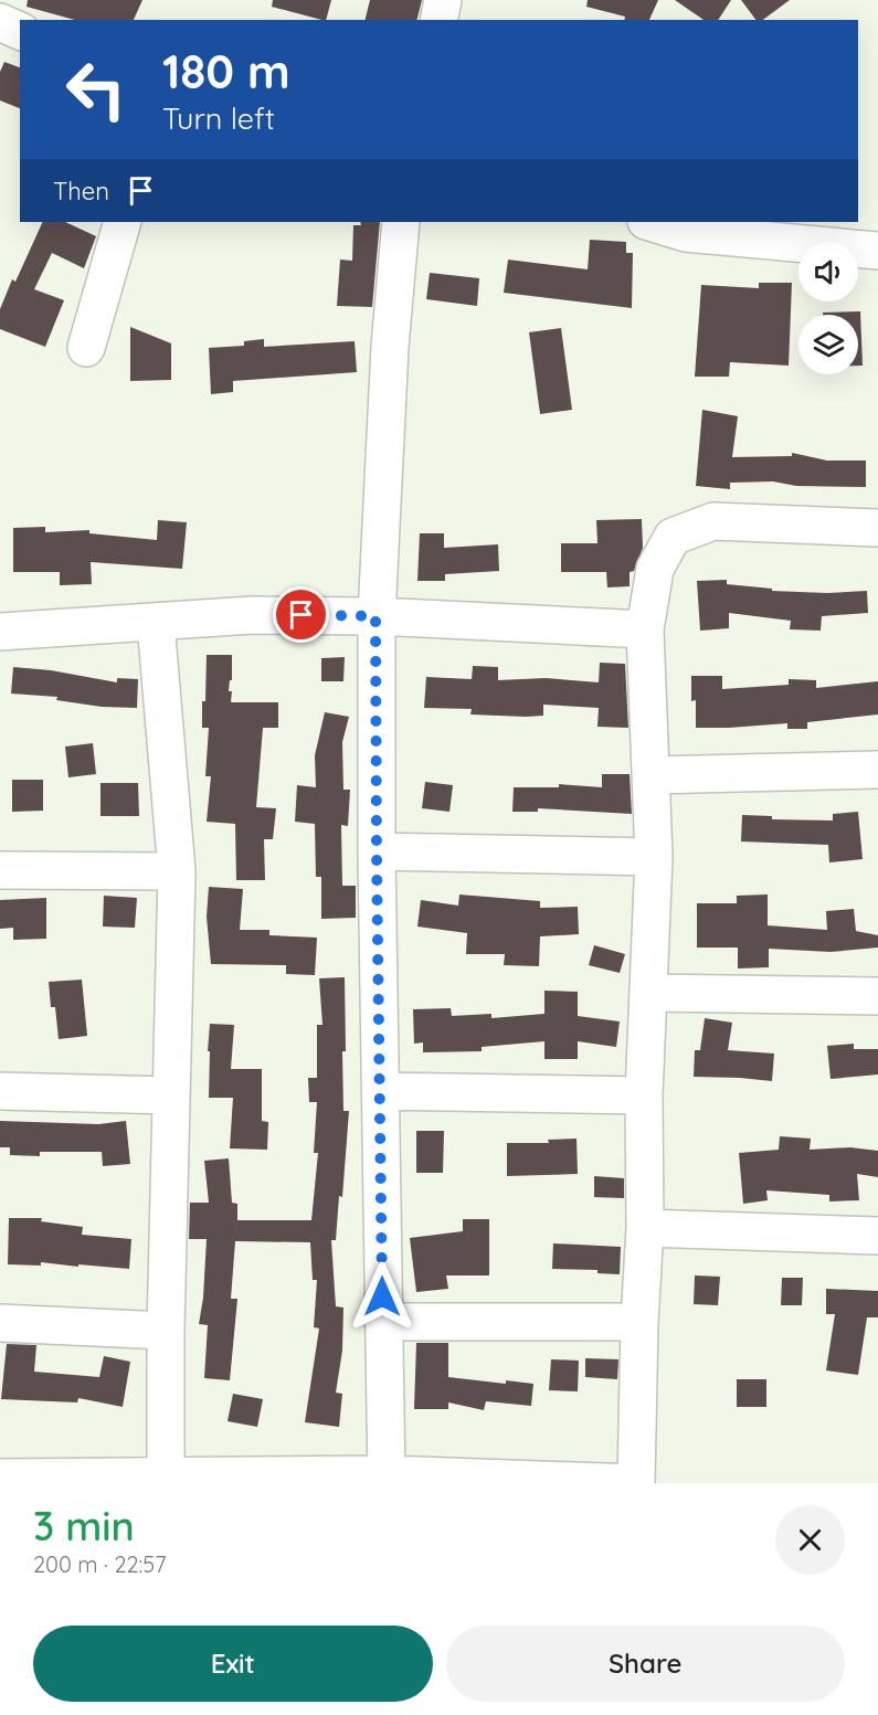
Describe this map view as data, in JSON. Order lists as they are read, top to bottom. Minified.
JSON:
{"page":{"turn":["180 m","Turn left"],"then":"Then","heading":["3 min","200 m · 22:57"],"buttons":["Exit","Share"]}}
